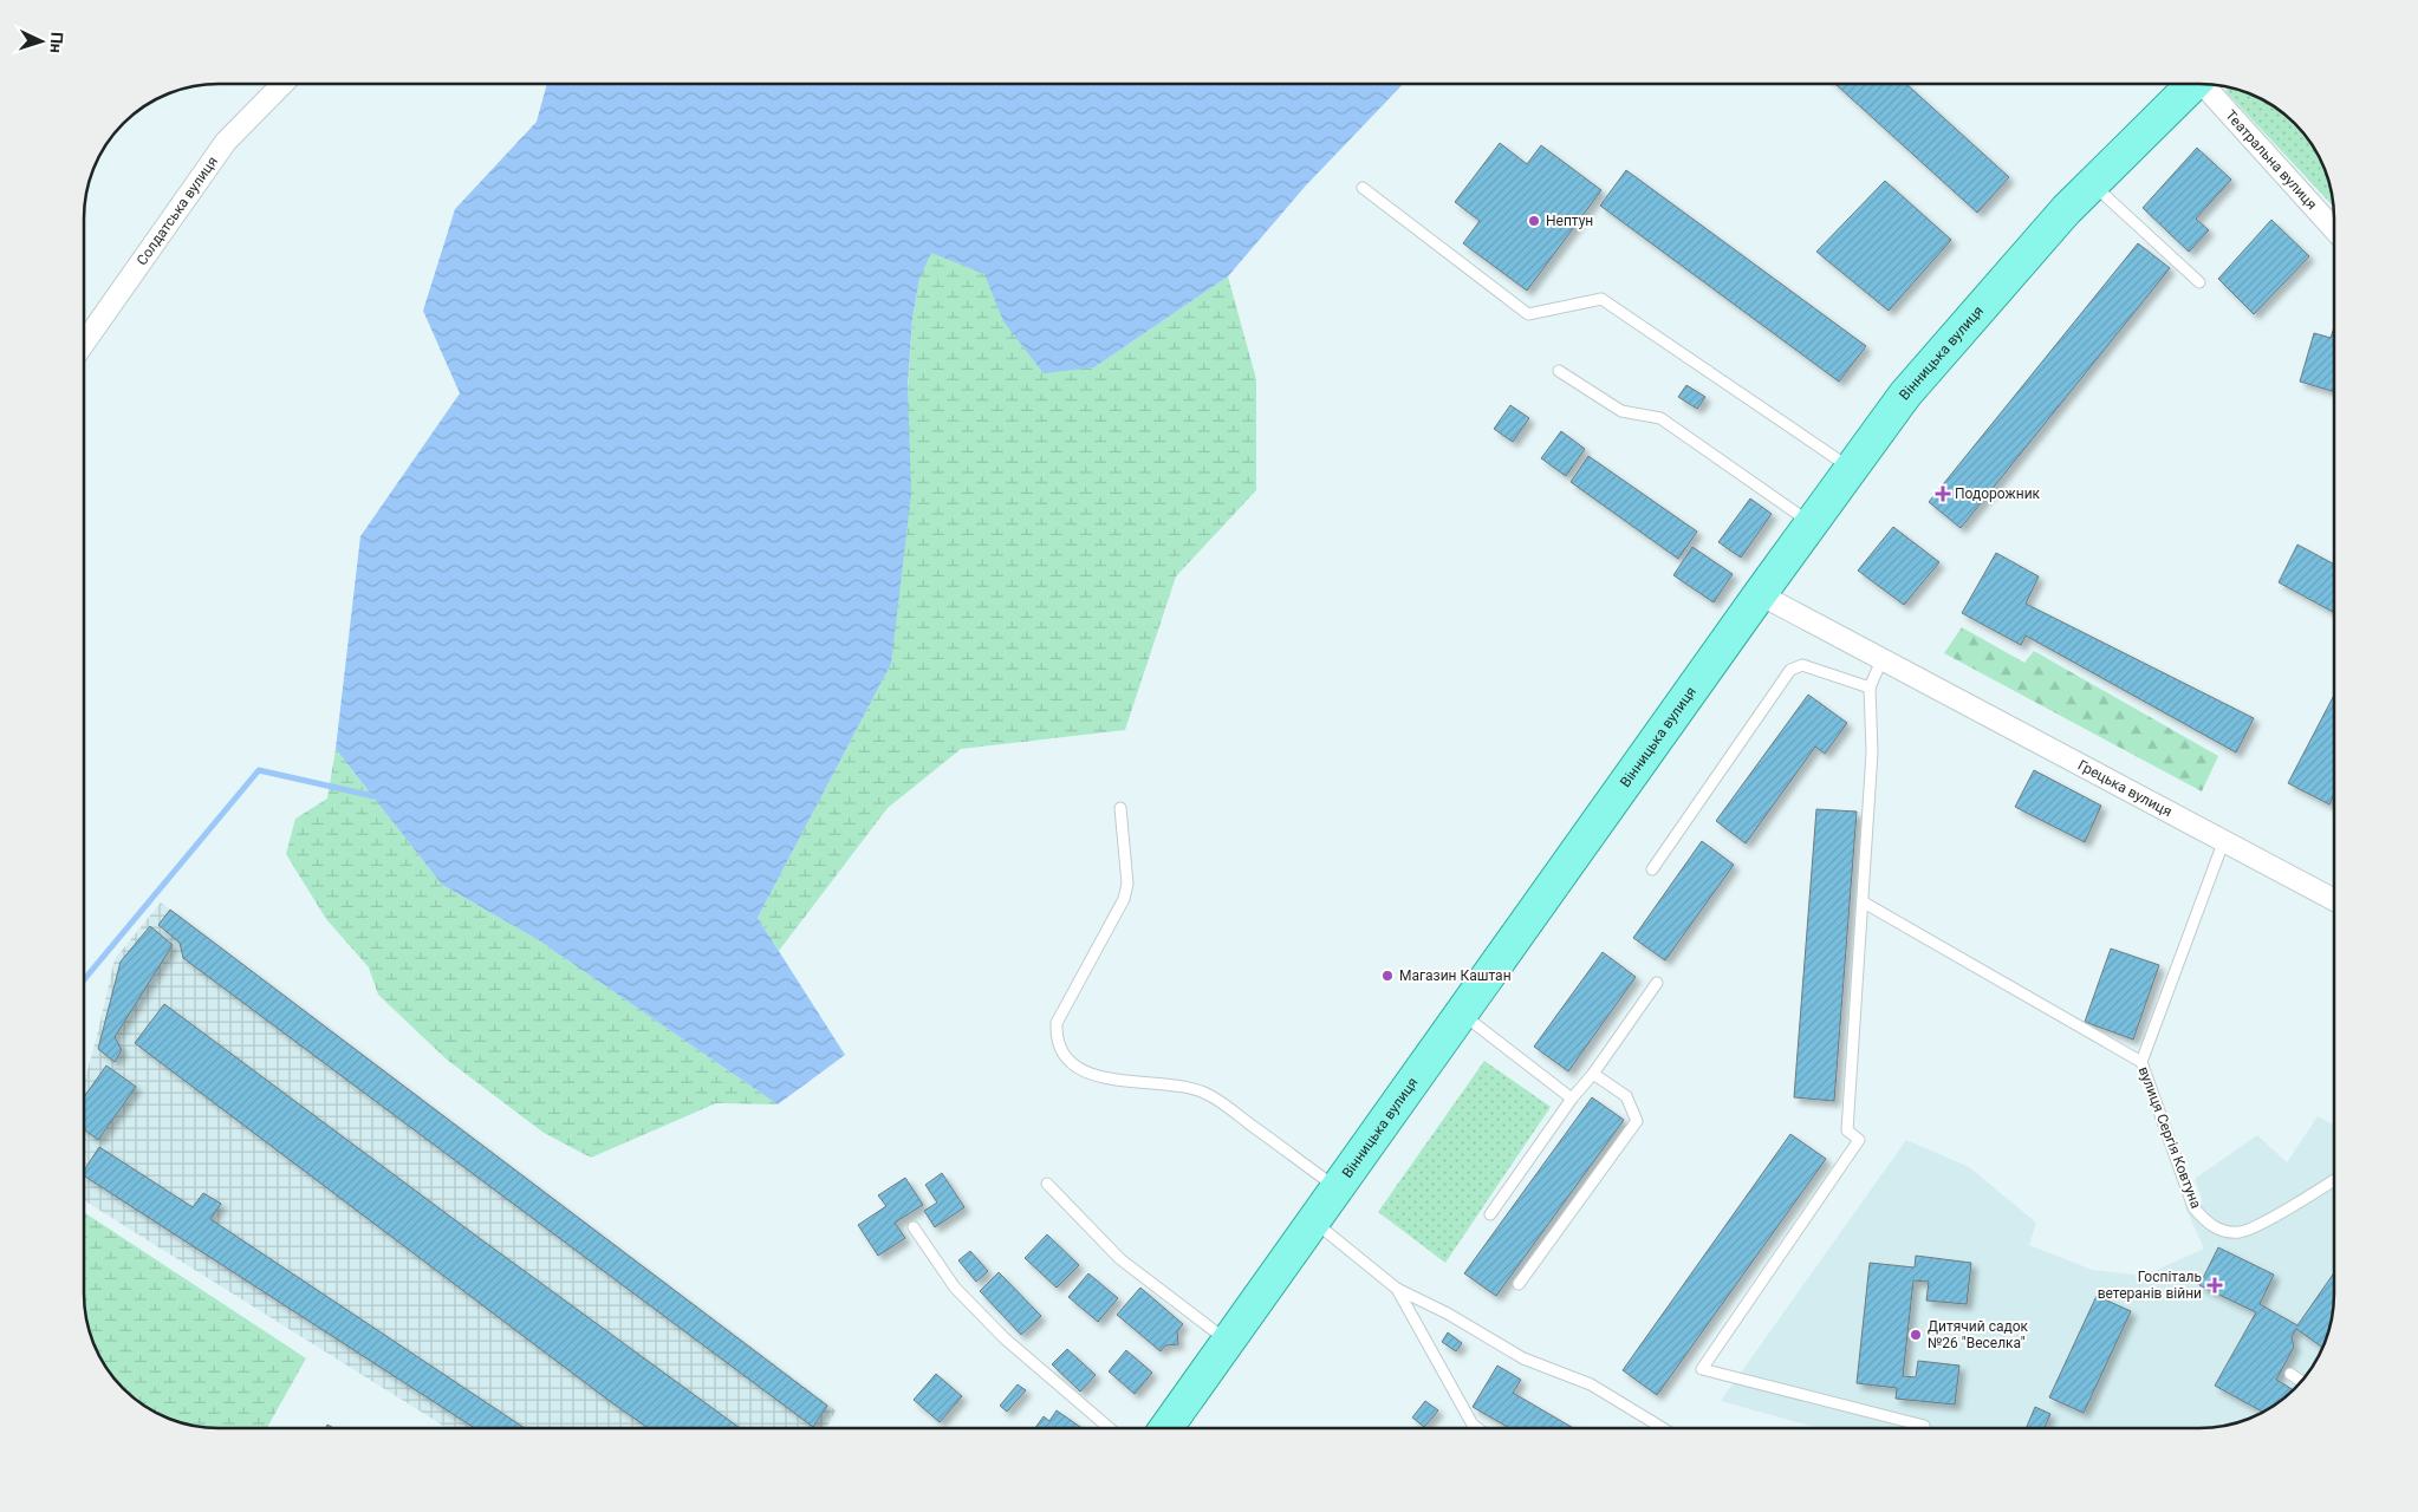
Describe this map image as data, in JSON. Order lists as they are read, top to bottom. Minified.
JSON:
{"streets":{"main road":["Вінницька вулиця"],"street":["Театральна вулиця","Солдатська вулиця","Грецька вулиця"],"lane":["вулиця Сергія Ковтуна"]},"crossings":[["Вінницька вулиця","Грецька вулиця"],["Грецька вулиця","вулиця Сергія Ковтуна"]],"places":{"other":["Нептун","Магазин Каштан","Дитячий садок №26 \"Веселка\""],"health":["Подорожник","Госпіталь ветеранів війни"]},"north":"right"}
